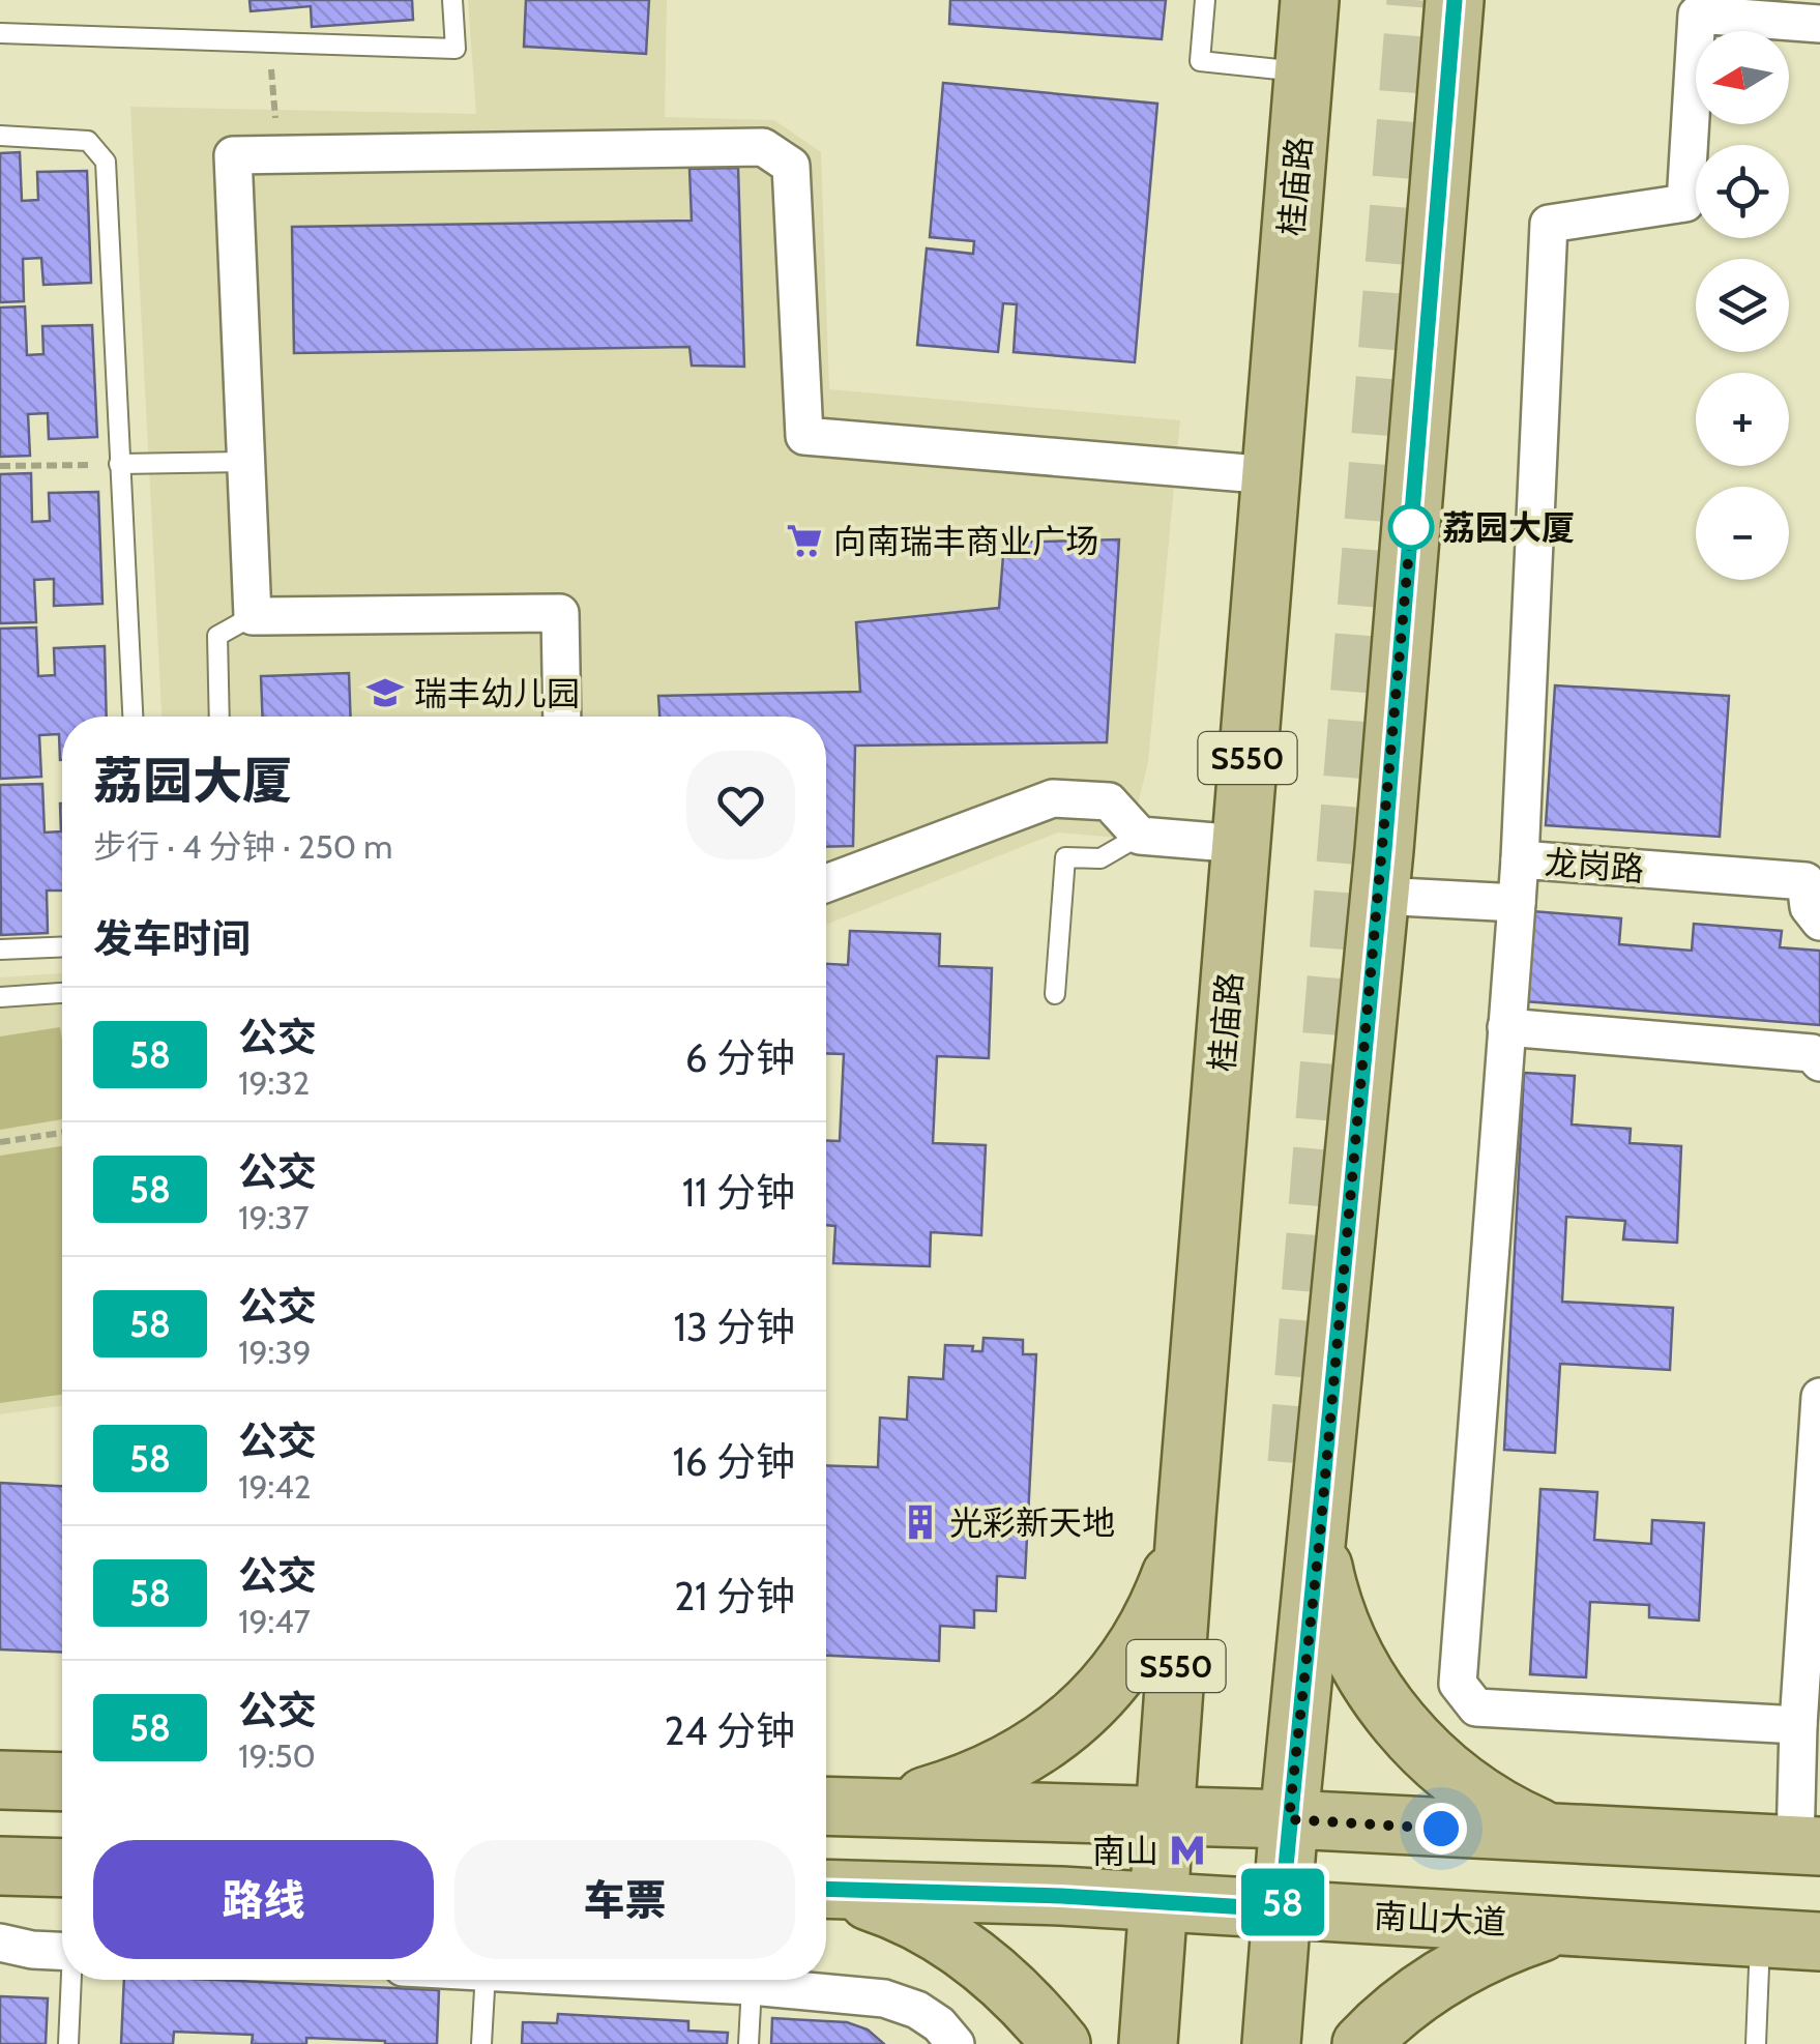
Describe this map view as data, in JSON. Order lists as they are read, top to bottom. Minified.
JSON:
{"streets":{"main road":["桂庙路","S550","南山大道"],"street":["龙岗路"]},"crossings":[["桂庙路","南山大道"]],"places":{"other":["荔园大厦"],"supermarket":["向南瑞丰商业广场"],"school or university":["瑞丰幼儿园"],"building":["光彩新天地"],"metro station":["南山"]},"lines":["bus line 58"],"north":"left","page":{"on_map":"58","map_buttons":["+","−"],"heading":[["荔园大厦","步行 · 4 分钟 · 250 m"],"发车时间"],"list":[{"mark":"58","name":"公交","note":"19:32","value":"6 分钟"},{"mark":"58","name":"公交","note":"19:37","value":"11 分钟"},{"mark":"58","name":"公交","note":"19:39","value":"13 分钟"},{"mark":"58","name":"公交","note":"19:42","value":"16 分钟"},{"mark":"58","name":"公交","note":"19:47","value":"21 分钟"},{"mark":"58","name":"公交","note":"19:50","value":"24 分钟"}],"buttons":["路线","车票"]}}
